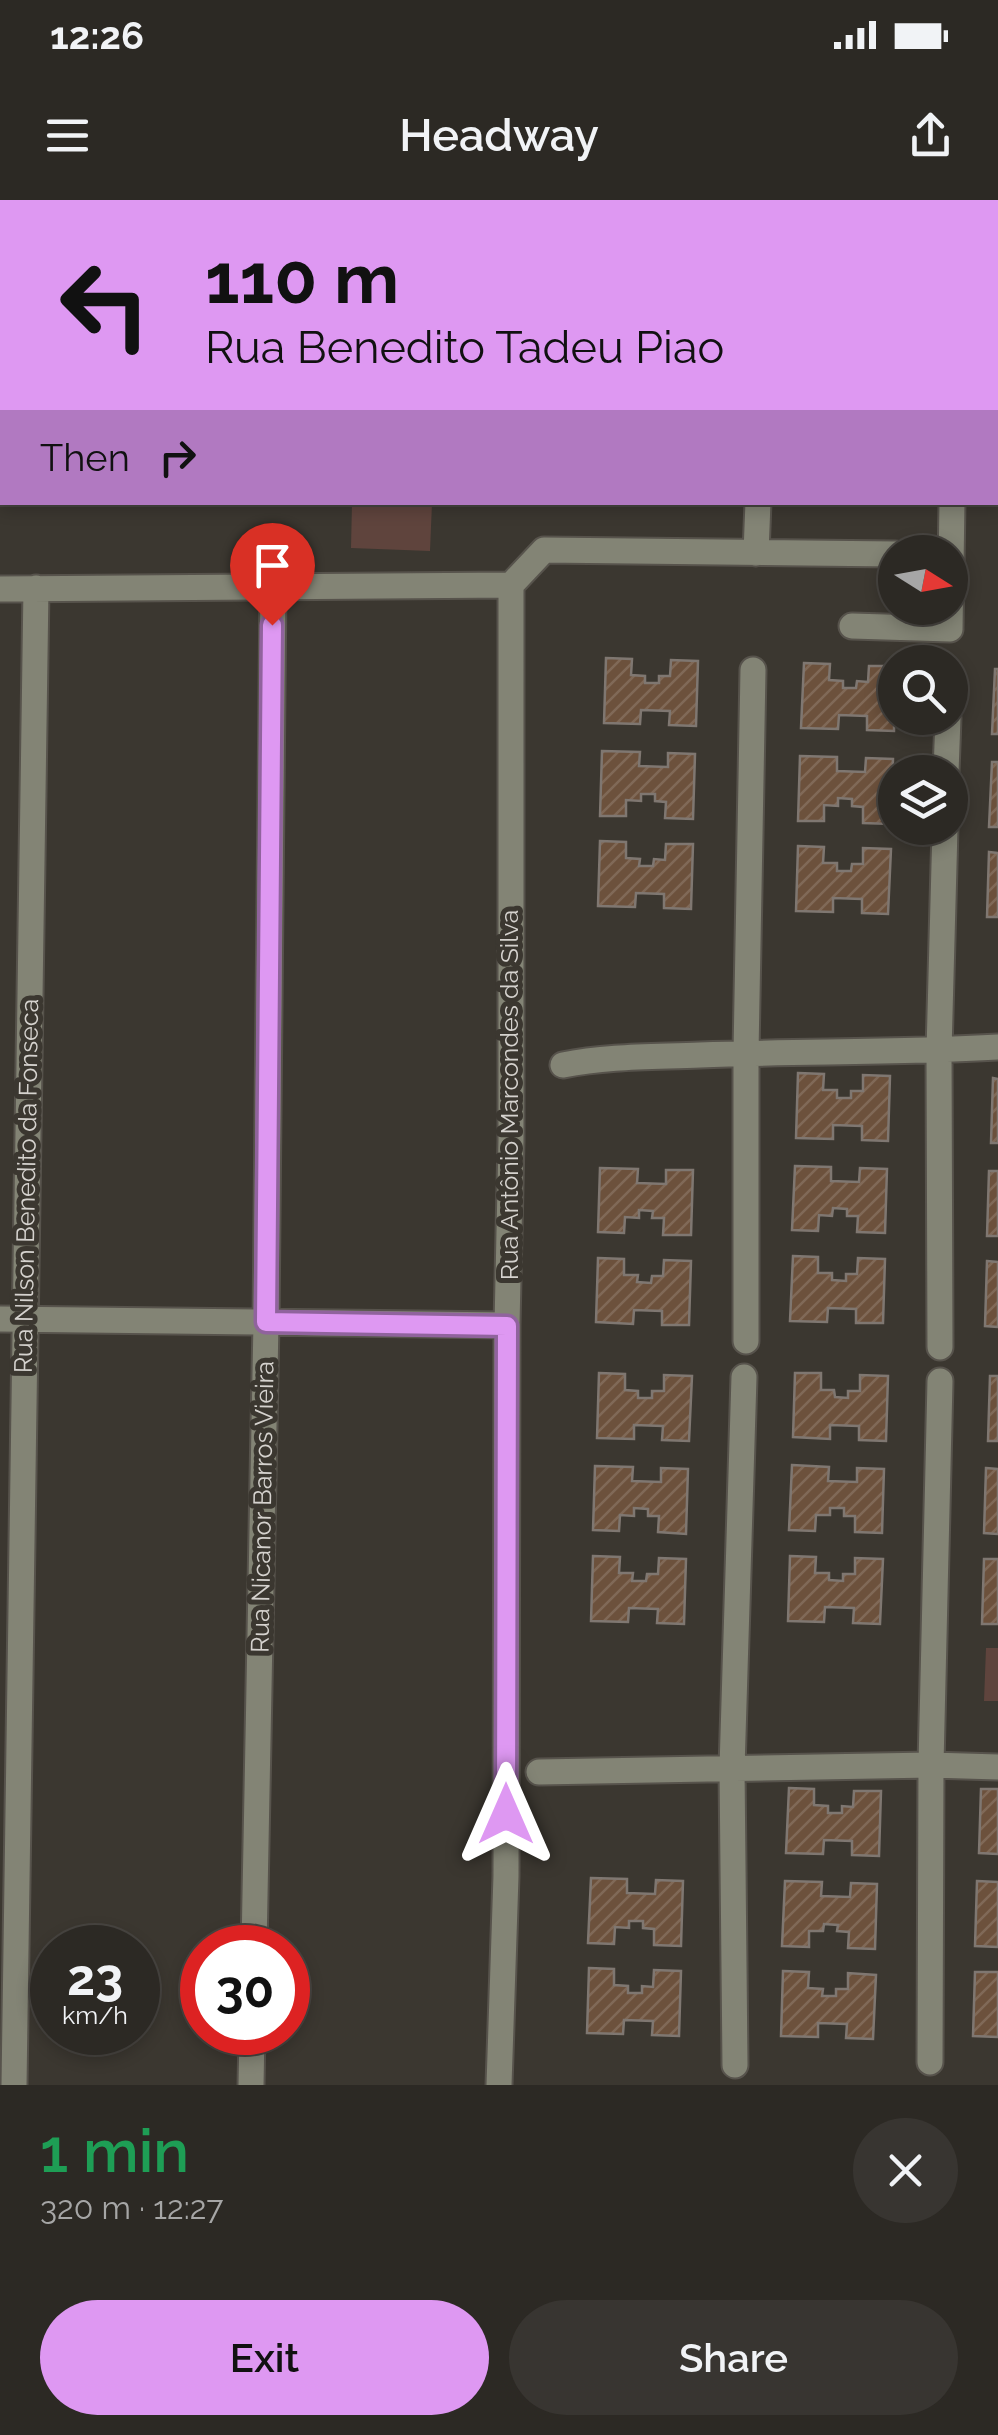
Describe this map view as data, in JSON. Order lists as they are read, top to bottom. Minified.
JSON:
{"streets":{"street":["Rua Antônio Marcondes da Silva","Rua Nilson Benedito da Fonseca","Rua Nicanor Barros Vieira"]},"north":"right","page":{"status":"12:26","header":"Headway","turn":["110 m","Rua Benedito Tadeu Piao"],"then":"Then","speed":"23 km/h","limit":"30","heading":["1 min","320 m · 12:27"],"buttons":["Exit","Share"]}}
